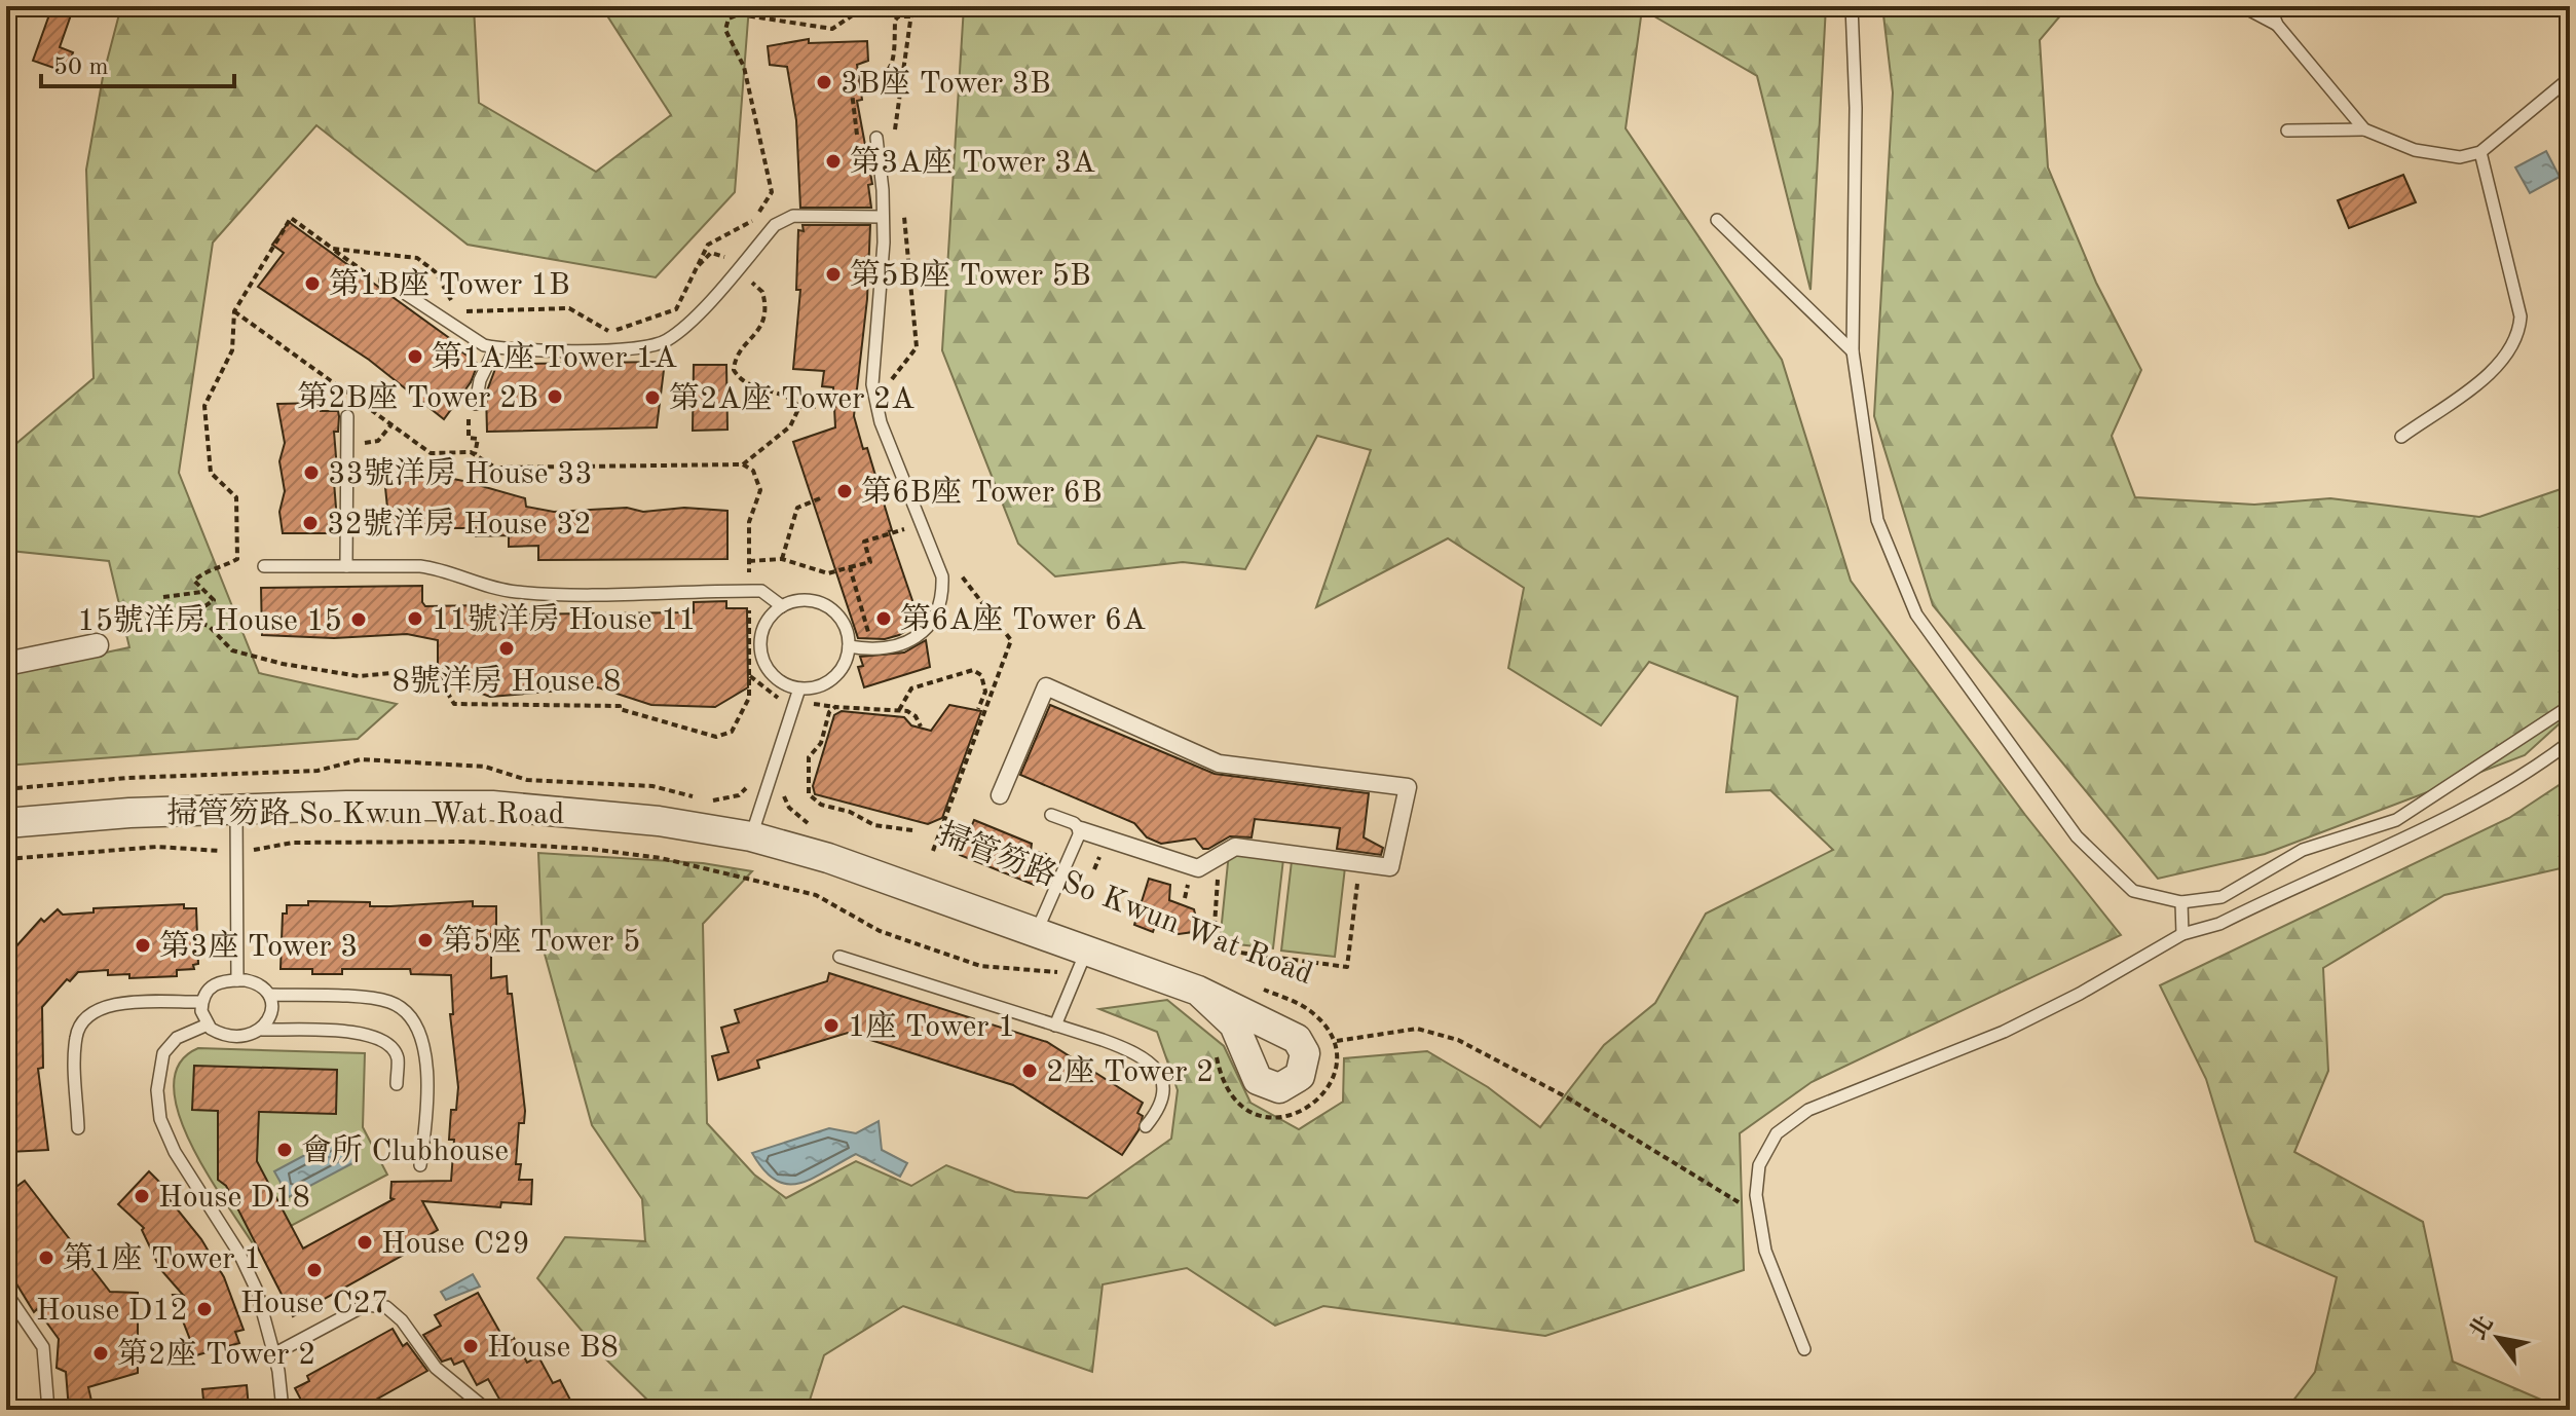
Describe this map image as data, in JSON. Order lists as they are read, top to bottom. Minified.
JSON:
{"streets":{"street":["掃管笏路 So Kwun Wat Road"]},"places":["3B座 Tower 3B","第3A座 Tower 3A","第5B座 Tower 5B","第1B座 Tower 1B","第1A座 Tower 1A","第2B座 Tower 2B","第2A座 Tower 2A","33號洋房 House 33","第6B座 Tower 6B","32號洋房 House 32","11號洋房 House 11","第6A座 Tower 6A","15號洋房 House 15","8號洋房 House 8","第5座 Tower 5","第3座 Tower 3","1座 Tower 1","2座 Tower 2","會所 Clubhouse","House D18","House C29","第1座 Tower 1","House C27","House D12","House B8","第2座 Tower 2"],"scale_bar":"50 m","north":"top left"}
